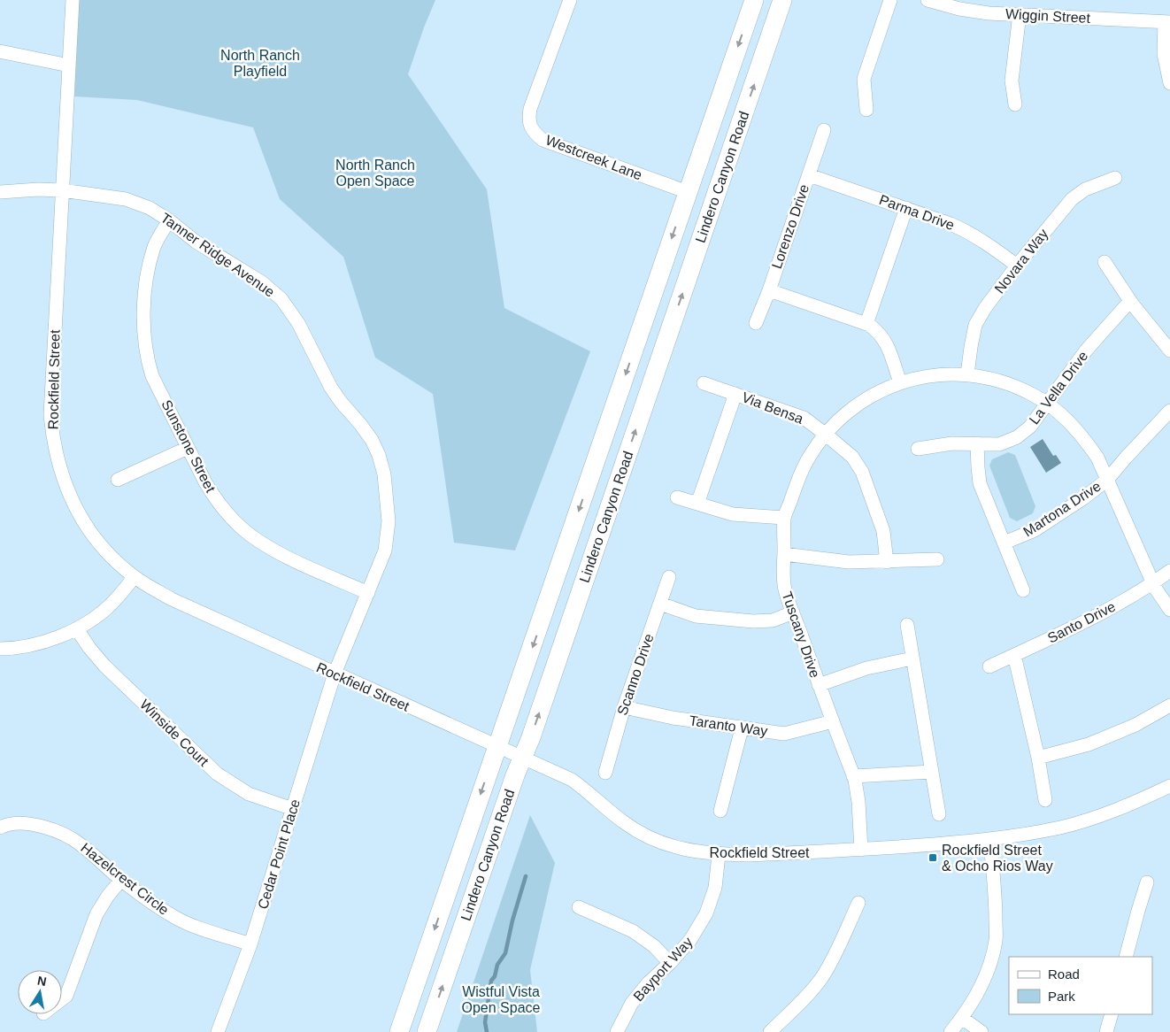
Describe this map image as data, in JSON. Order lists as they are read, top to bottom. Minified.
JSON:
{"streets":{"main road":["Lindero Canyon Road"],"street":["Wiggin Street","Westcreek Lane","Parma Drive","Lorenzo Drive","Tanner Ridge Avenue","Novara Way","Rockfield Street","La Vella Drive","Via Bensa","Sunstone Street","Martona Drive","Santo Drive","Tuscany Drive","Scanno Drive","Taranto Way","Winside Court","Cedar Point Place","Hazelcrest Circle","Bayport Way"]},"crossings":[["Westcreek Lane","Lindero Canyon Road"],["Lindero Canyon Road","Rockfield Street"],["Parma Drive","Lorenzo Drive"],["Parma Drive","Novara Way"],["Tanner Ridge Avenue","Rockfield Street"],["Tanner Ridge Avenue","Sunstone Street"],["Tanner Ridge Avenue","Cedar Point Place"],["Novara Way","Tuscany Drive"],["Rockfield Street","Tuscany Drive"],["Rockfield Street","Cedar Point Place"],["Rockfield Street","Bayport Way"],["La Vella Drive","Tuscany Drive"],["Via Bensa","Tuscany Drive"],["Martona Drive","Tuscany Drive"],["Santo Drive","Tuscany Drive"],["Tuscany Drive","Taranto Way"],["Scanno Drive","Taranto Way"],["Winside Court","Cedar Point Place"],["Cedar Point Place","Hazelcrest Circle"]],"parks":["North Ranch Playfield","North Ranch Open Space","Wistful Vista Open Space"],"places":{"transit":["Rockfield Street & Ocho Rios Way"]},"legend":["Road","Park"],"north":"top"}
